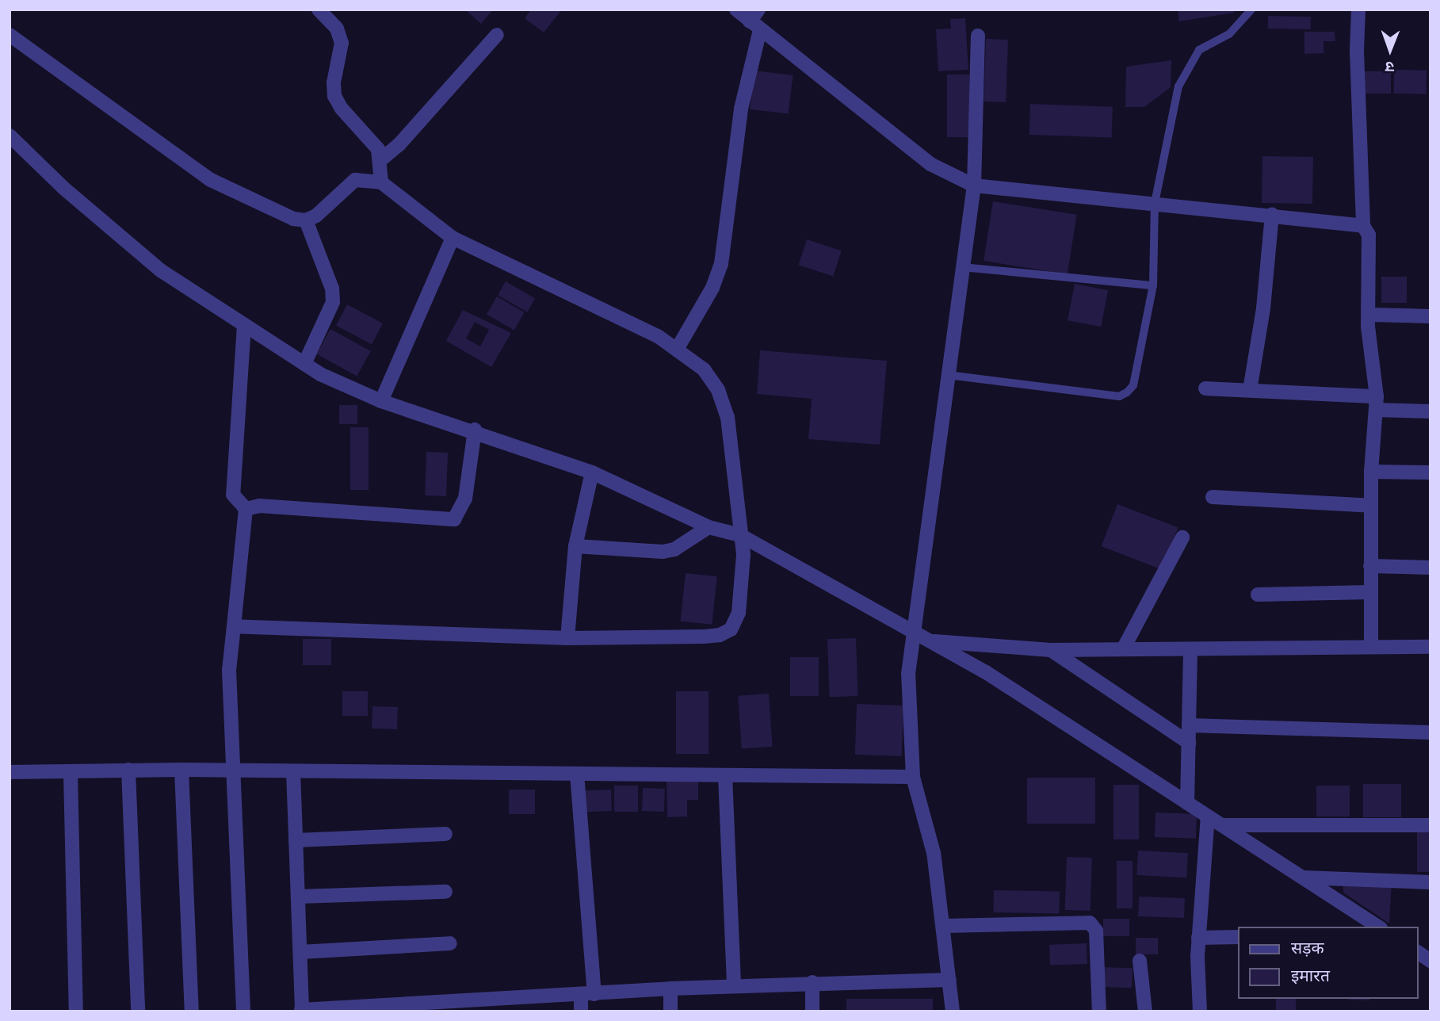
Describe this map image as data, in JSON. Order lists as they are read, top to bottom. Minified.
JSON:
{"legend":["सड़क","इमारत"],"north":"bottom"}
